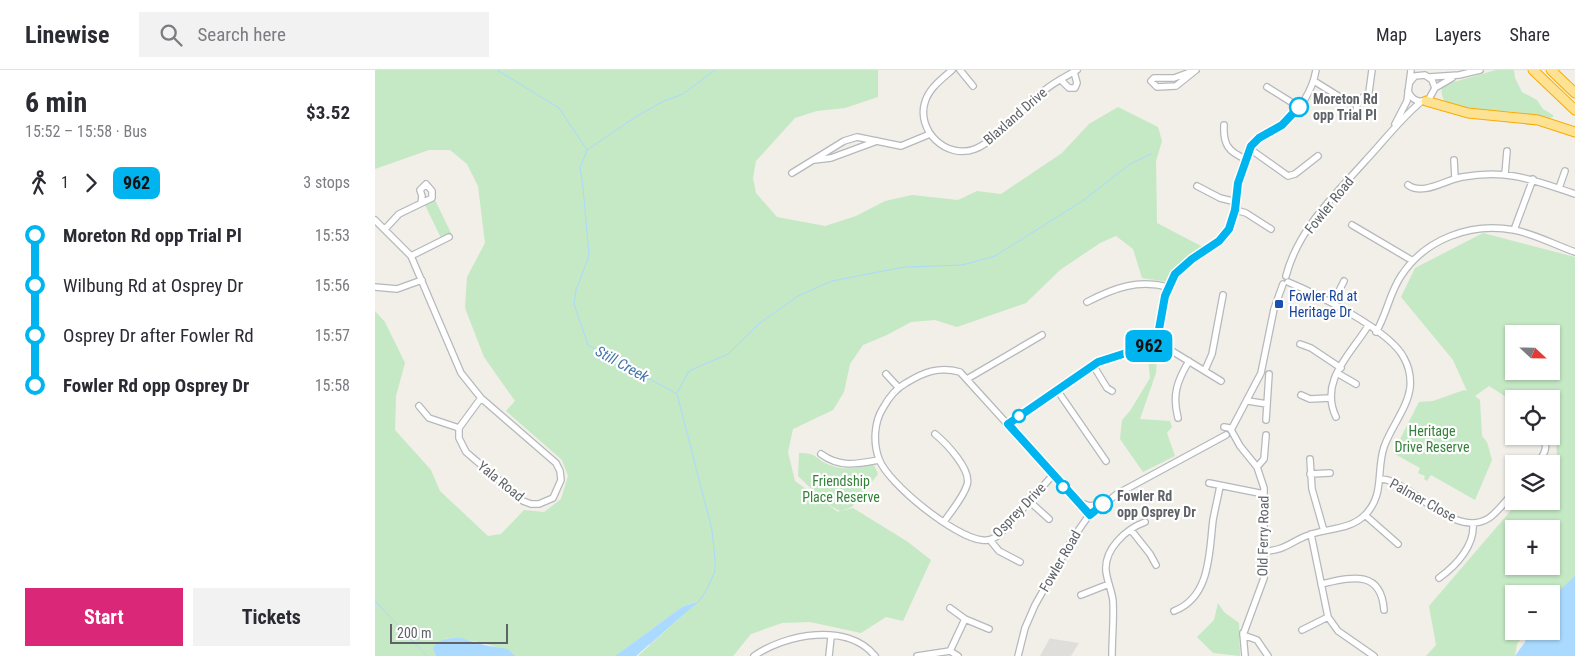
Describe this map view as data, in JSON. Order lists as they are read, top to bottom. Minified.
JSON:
{"streets":{"street":["Blaxland Drive","Fowler Road","Yala Road","Palmer Close","Osprey Drive","Old Ferry Road"]},"crossings":[["Fowler Road","Osprey Drive"],["Fowler Road","Old Ferry Road"]],"water":["Still Creek"],"parks":["Heritage Drive Reserve","Friendship Place Reserve"],"places":{"other":["Moreton Rd opp Trial Pl","Fowler Rd opp Osprey Dr"],"transit":["Fowler Rd at Heritage Dr"]},"lines":["bus line 962"],"scale_bar":"200 m","north":"right","page":{"header":"Linewise","search":"Search here","nav":["Map","Layers","Share"],"heading":["6 min","15:52 – 15:58 · Bus","$3.52"],"on_map":"962","legs":["1","962","3 stops"],"list":[{"name":"Moreton Rd opp Trial Pl","value":"15:53"},{"name":"Wilbung Rd at Osprey Dr","value":"15:56"},{"name":"Osprey Dr after Fowler Rd","value":"15:57"},{"name":"Fowler Rd opp Osprey Dr","value":"15:58"}],"map_buttons":["+","−"],"buttons":["Start","Tickets"],"scale":"200 m"}}
